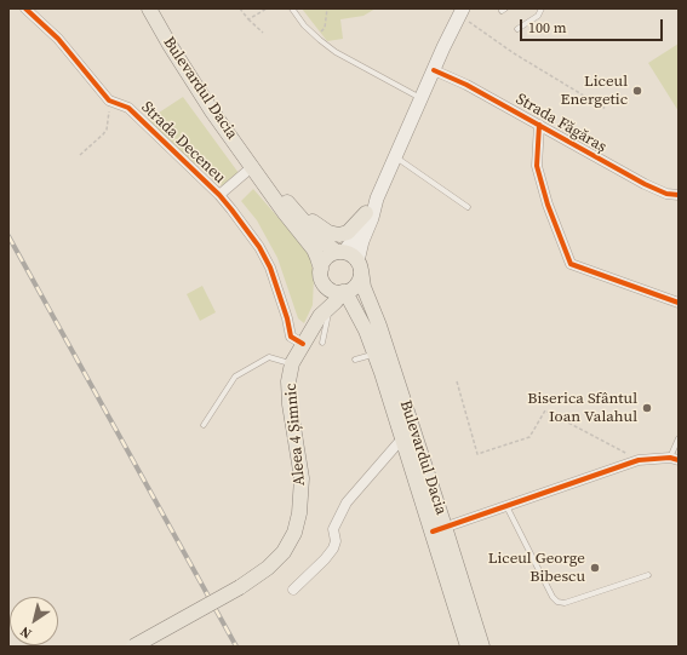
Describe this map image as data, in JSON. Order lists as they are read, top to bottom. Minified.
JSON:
{"streets":{"main road":["Bulevardul Dacia","Aleea 4 Șimnic"],"street":["Strada Făgăraș","Strada Deceneu"]},"crossings":[["Bulevardul Dacia","Aleea 4 Șimnic"],["Strada Deceneu","Aleea 4 Șimnic"]],"places":["Liceul Energetic","Biserica Sfântul Ioan Valahul","Liceul George Bibescu"],"scale_bar":"100 m","north":"bottom left"}
